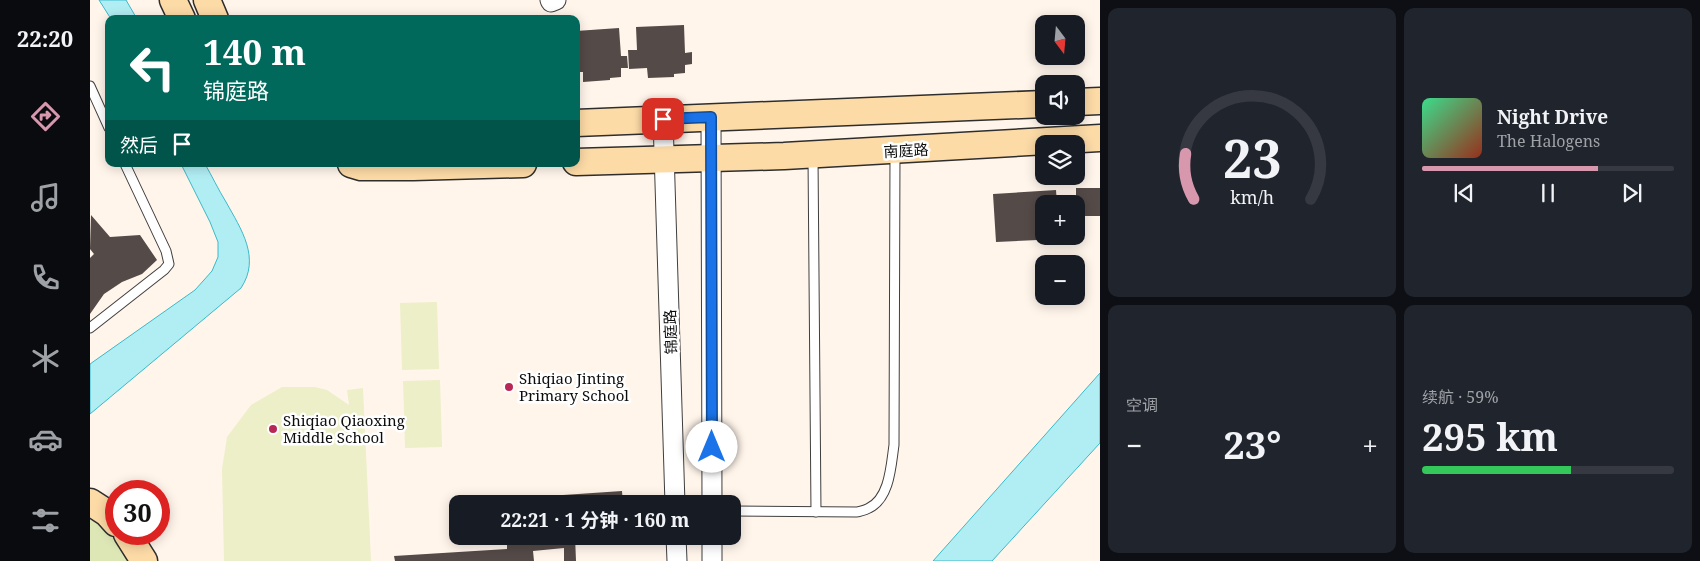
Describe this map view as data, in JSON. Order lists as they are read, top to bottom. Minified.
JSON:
{"streets":{"street":["南庭路","锦庭路"]},"places":["Shiqiao Jinting Primary School","Shiqiao Qiaoxing Middle School"],"north":"bottom","page":{"tabs":"22:20","map_buttons":["+","−"],"turn":["140 m","锦庭路"],"song":["Night Drive","The Halogens"],"then":"然后","tile":["空调",["续航 · 59%","295 km"]],"heat":["−","23°","+"],"limit":"30","trip":"22:21 · 1 分钟 · 160 m","gauge":["23","km/h"]}}
